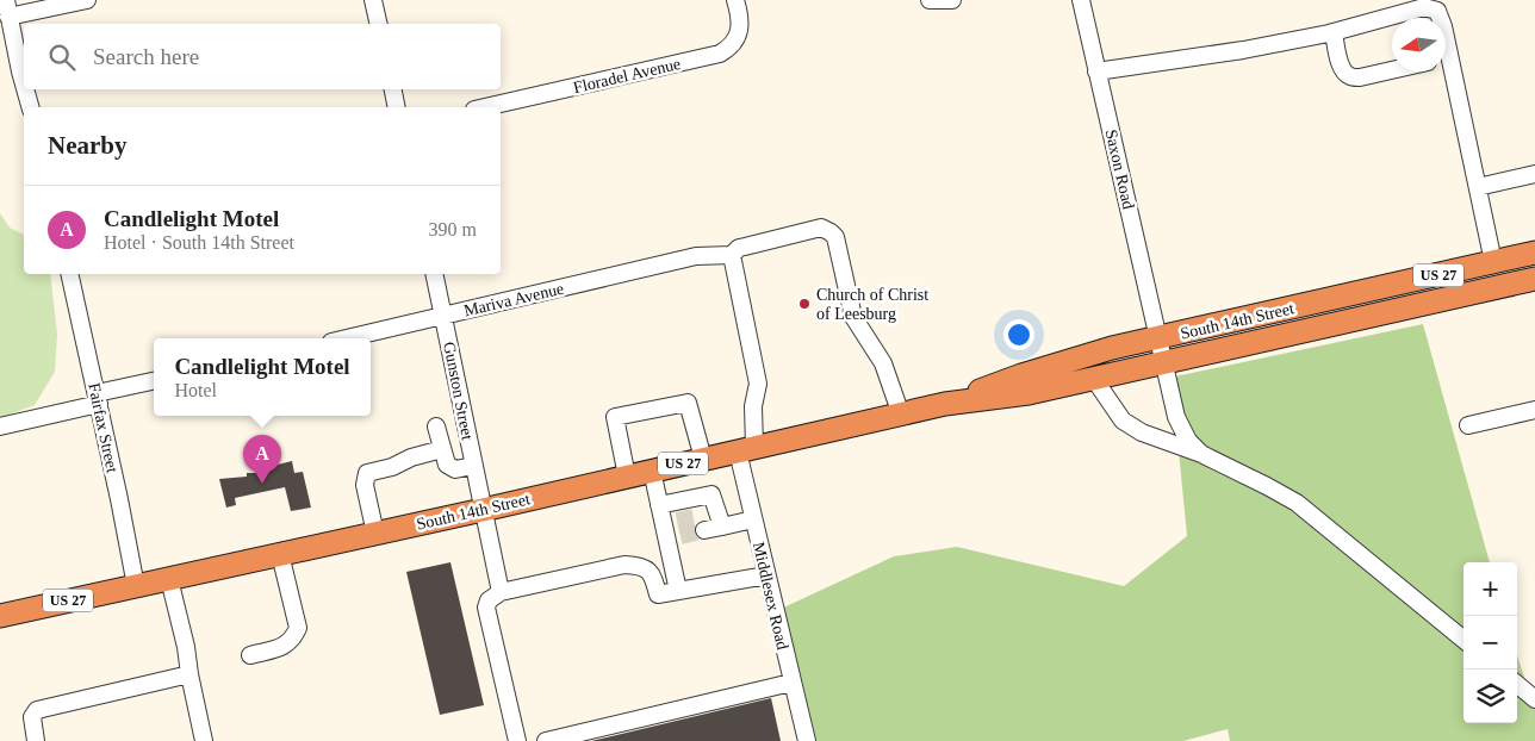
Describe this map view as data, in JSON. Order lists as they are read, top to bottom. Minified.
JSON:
{"streets":{"highway":["US 27","South 14th Street"],"street":["Floradel Avenue","Saxon Road","Mariva Avenue","Gunston Street","Fairfax Street","Middlesex Road"]},"crossings":[["Saxon Road","South 14th Street"],["Mariva Avenue","Gunston Street"],["Mariva Avenue","Middlesex Road"],["South 14th Street","Gunston Street"],["South 14th Street","Fairfax Street"],["South 14th Street","Middlesex Road"]],"places":["Church of Christ of Leesburg"],"north":"left","page":{"search":"Search here","heading":"Nearby","list":[{"mark":"A","name":"Candlelight Motel","note":"Hotel · South 14th Street","value":"390 m"}],"popup":["Candlelight Motel","Hotel"],"pins":"A","map_buttons":["+","−"]}}
